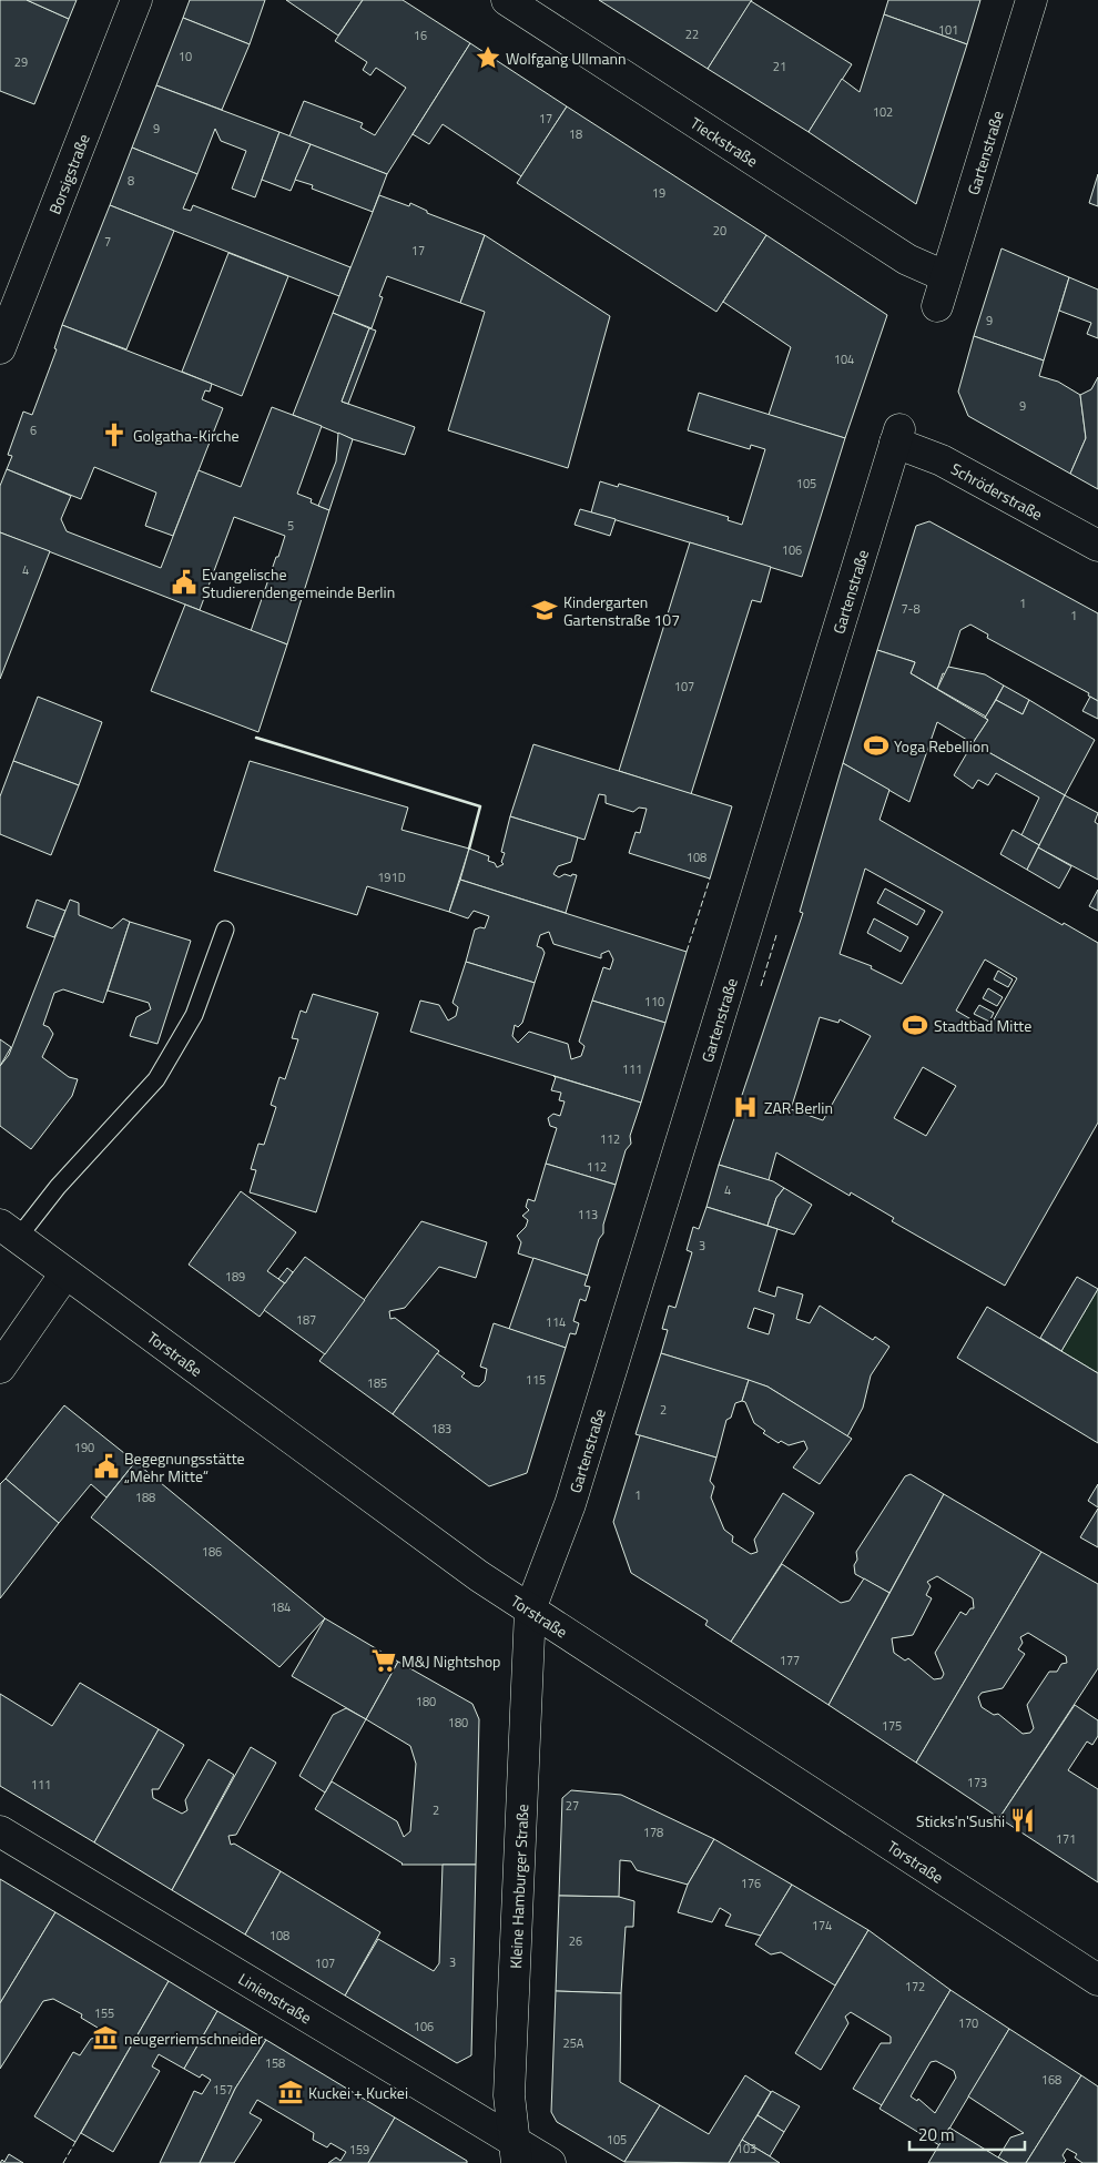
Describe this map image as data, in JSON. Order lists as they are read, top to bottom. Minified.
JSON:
{"streets":{"street":["Tieckstraße","Gartenstraße","Borsigstraße","Schröderstraße","Torstraße","Kleine Hamburger Straße","Linienstraße"]},"crossings":[["Tieckstraße","Gartenstraße"],["Gartenstraße","Schröderstraße"],["Gartenstraße","Torstraße"],["Gartenstraße","Kleine Hamburger Straße"],["Torstraße","Kleine Hamburger Straße"],["Kleine Hamburger Straße","Linienstraße"]],"places":{"place":["Wolfgang Ullmann"],"church":["Golgatha-Kirche"],"public building":["Evangelische Studierendengemeinde Berlin","Begegnungsstätte „Mehr Mitte“"],"school or university":["Kindergarten Gartenstraße 107"],"sports":["Yoga Rebellion","Stadtbad Mitte"],"hospital":["ZAR Berlin"],"supermarket":["M&J Nightshop"],"restaurant":["Sticks'n'Sushi"],"museum":["neugerriemschneider","Kuckei + Kuckei"]},"house_numbers":["101","22","16","10","29","21","102","17","9","18","8","19","20","7","17","9","104","9","6","105","5","106","4","1","7-8","1","107","108","191D","110","111","112","112","4","113","3","189","187","114","115","185","2","183","190","1","188","186","184","177","180","180","175","173","111","27","2","178","171","176","174","108","26","3","107","172","155","170","106","25A","158","168","157","105","103","159"],"scale_bar":"20 m"}
